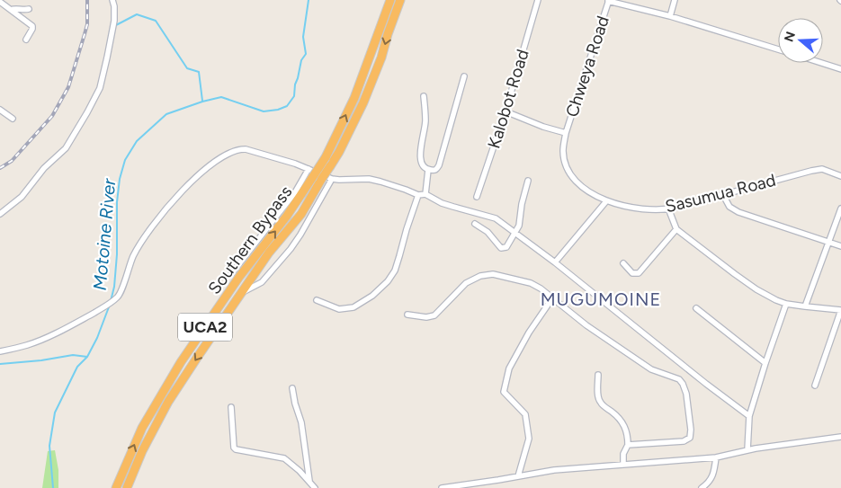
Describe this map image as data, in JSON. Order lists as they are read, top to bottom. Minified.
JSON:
{"streets":{"highway":["Southern Bypass","UCA2"],"street":["Chweya Road","Kalobot Road","Sasumua Road"]},"crossings":[["Chweya Road","Sasumua Road"]],"districts":["MUGUMOINE"],"water":["Motoine River"],"north":"left"}
